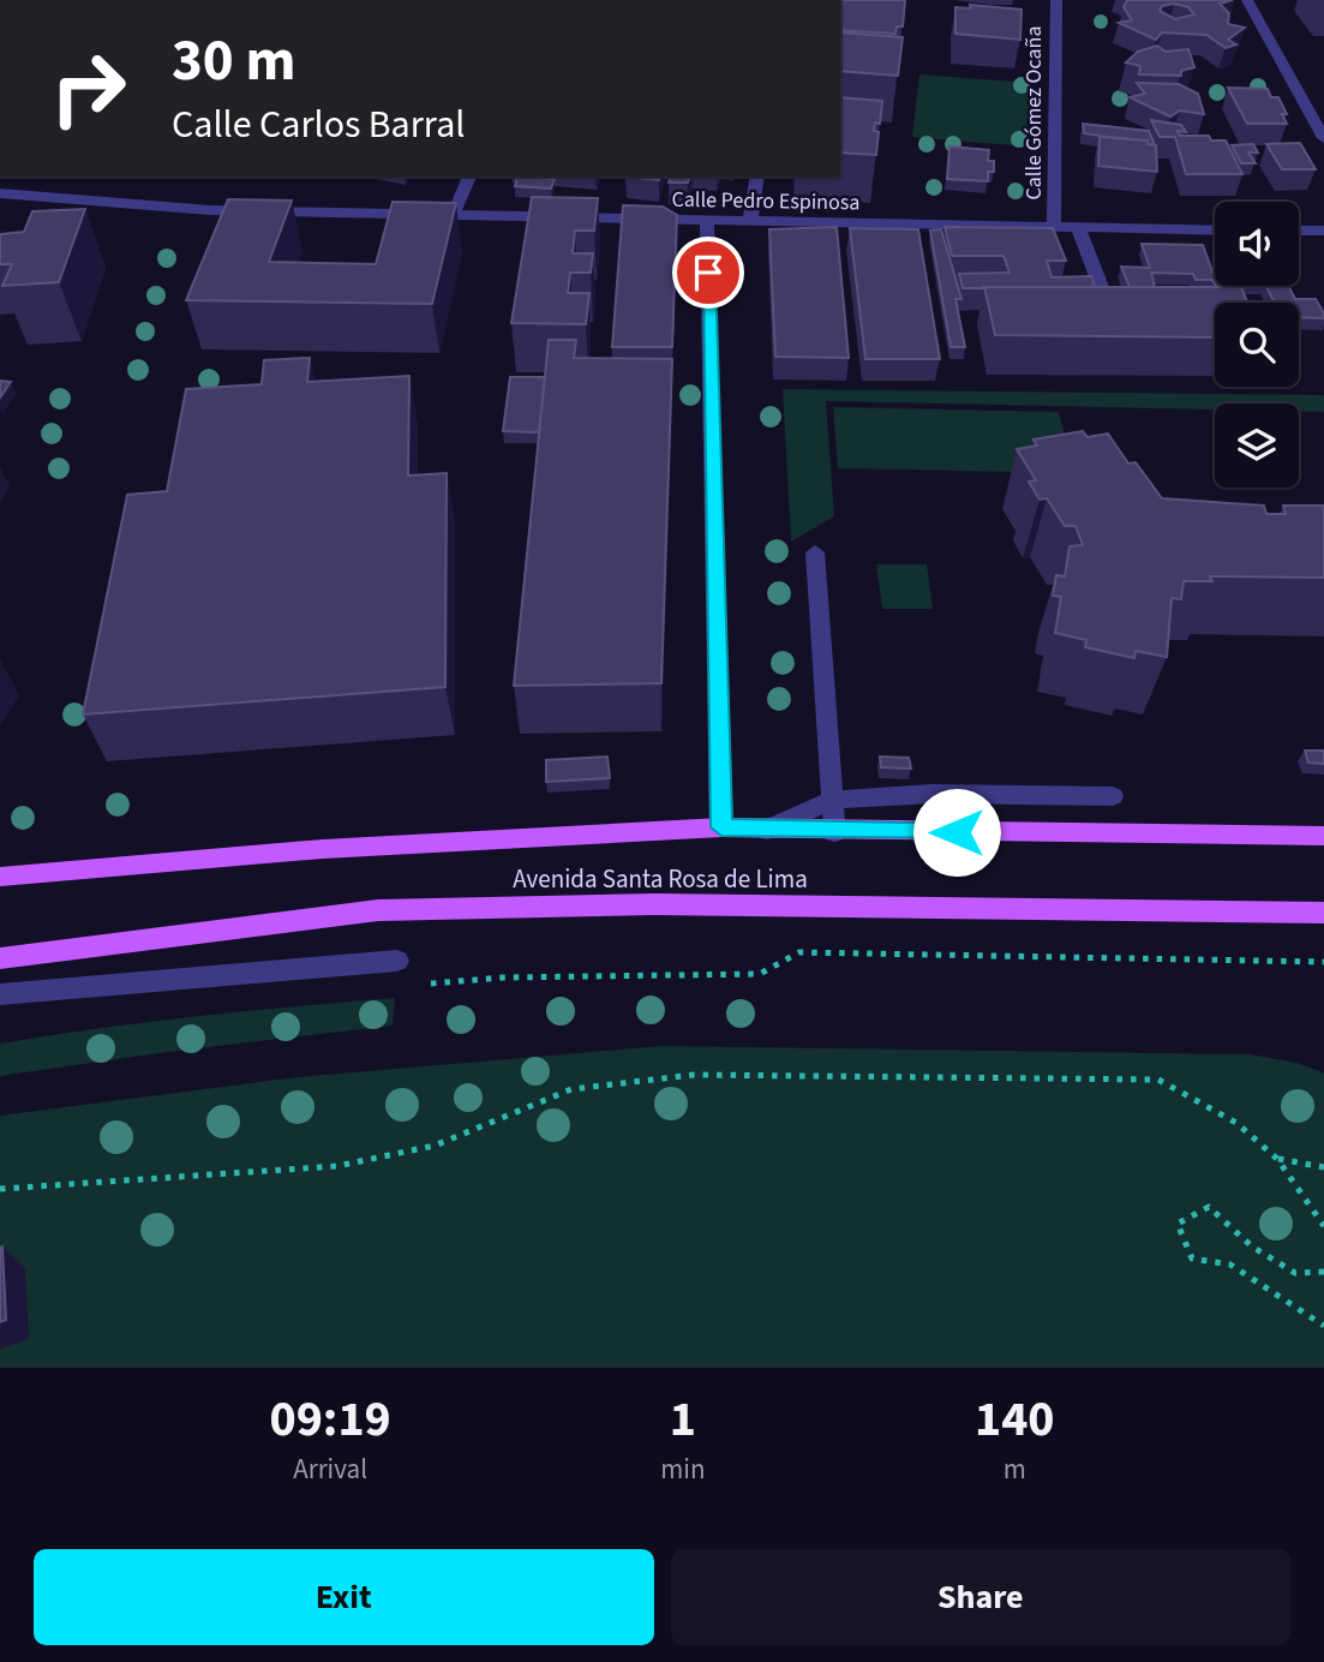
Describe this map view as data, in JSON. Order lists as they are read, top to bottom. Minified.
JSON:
{"streets":{"main road":["Avenida Santa Rosa de Lima"],"street":["Calle Gómez Ocaña","Calle Pedro Espinosa"]},"crossings":[["Calle Gómez Ocaña","Calle Pedro Espinosa"]],"page":{"turn":["30 m","Calle Carlos Barral"],"eta":["09:19","Arrival","1","min","140","m"],"buttons":["Exit","Share"]}}
